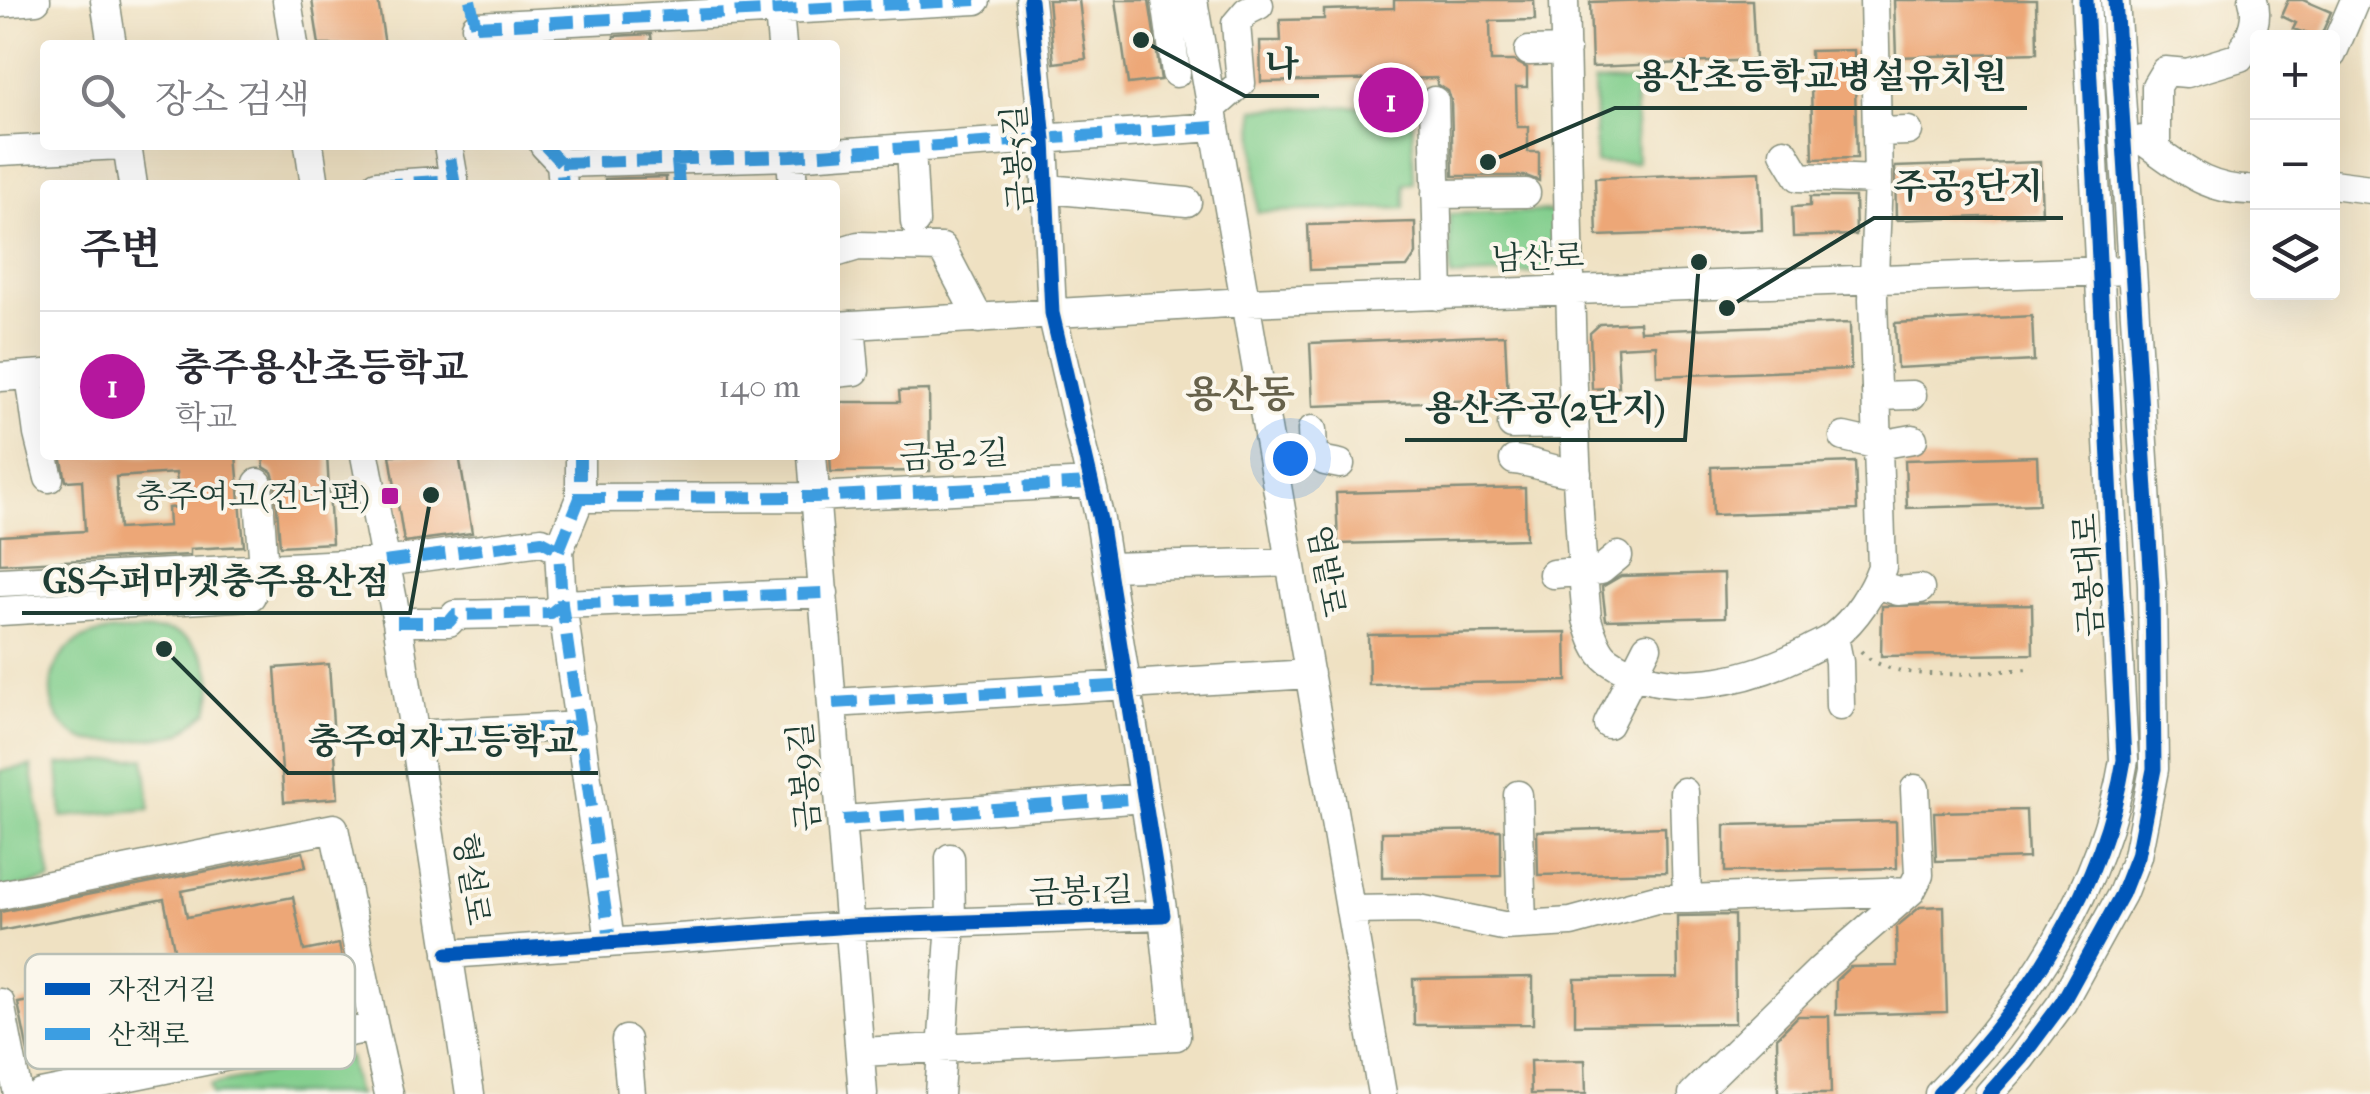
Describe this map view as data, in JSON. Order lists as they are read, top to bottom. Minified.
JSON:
{"streets":{"street":["금봉5길","남산로","금봉2길","염밭로","금봉대로","금봉9길","형설로","금봉1길"]},"crossings":[["금봉5길","남산로"],["금봉5길","금봉1길"],["남산로","염밭로"],["남산로","금봉대로"],["남산로","금봉1길"],["금봉2길","금봉9길"],["금봉2길","금봉1길"],["금봉9길","금봉1길"],["형설로","금봉1길"]],"districts":["용산동"],"places":{"other":["나","용산초등학교병설유치원","용산주공(2단지)","주공3단지","GS수퍼마켓충주용산점","충주여자고등학교"],"transit":["충주여고(건너편)"]},"legend":["자전거길","산책로"],"page":{"map_buttons":["+","−"],"search":"장소 검색","pins":"1","heading":"주변","list":[{"mark":"1","name":"충주용산초등학교","note":"학교","value":"140 m"}]}}
